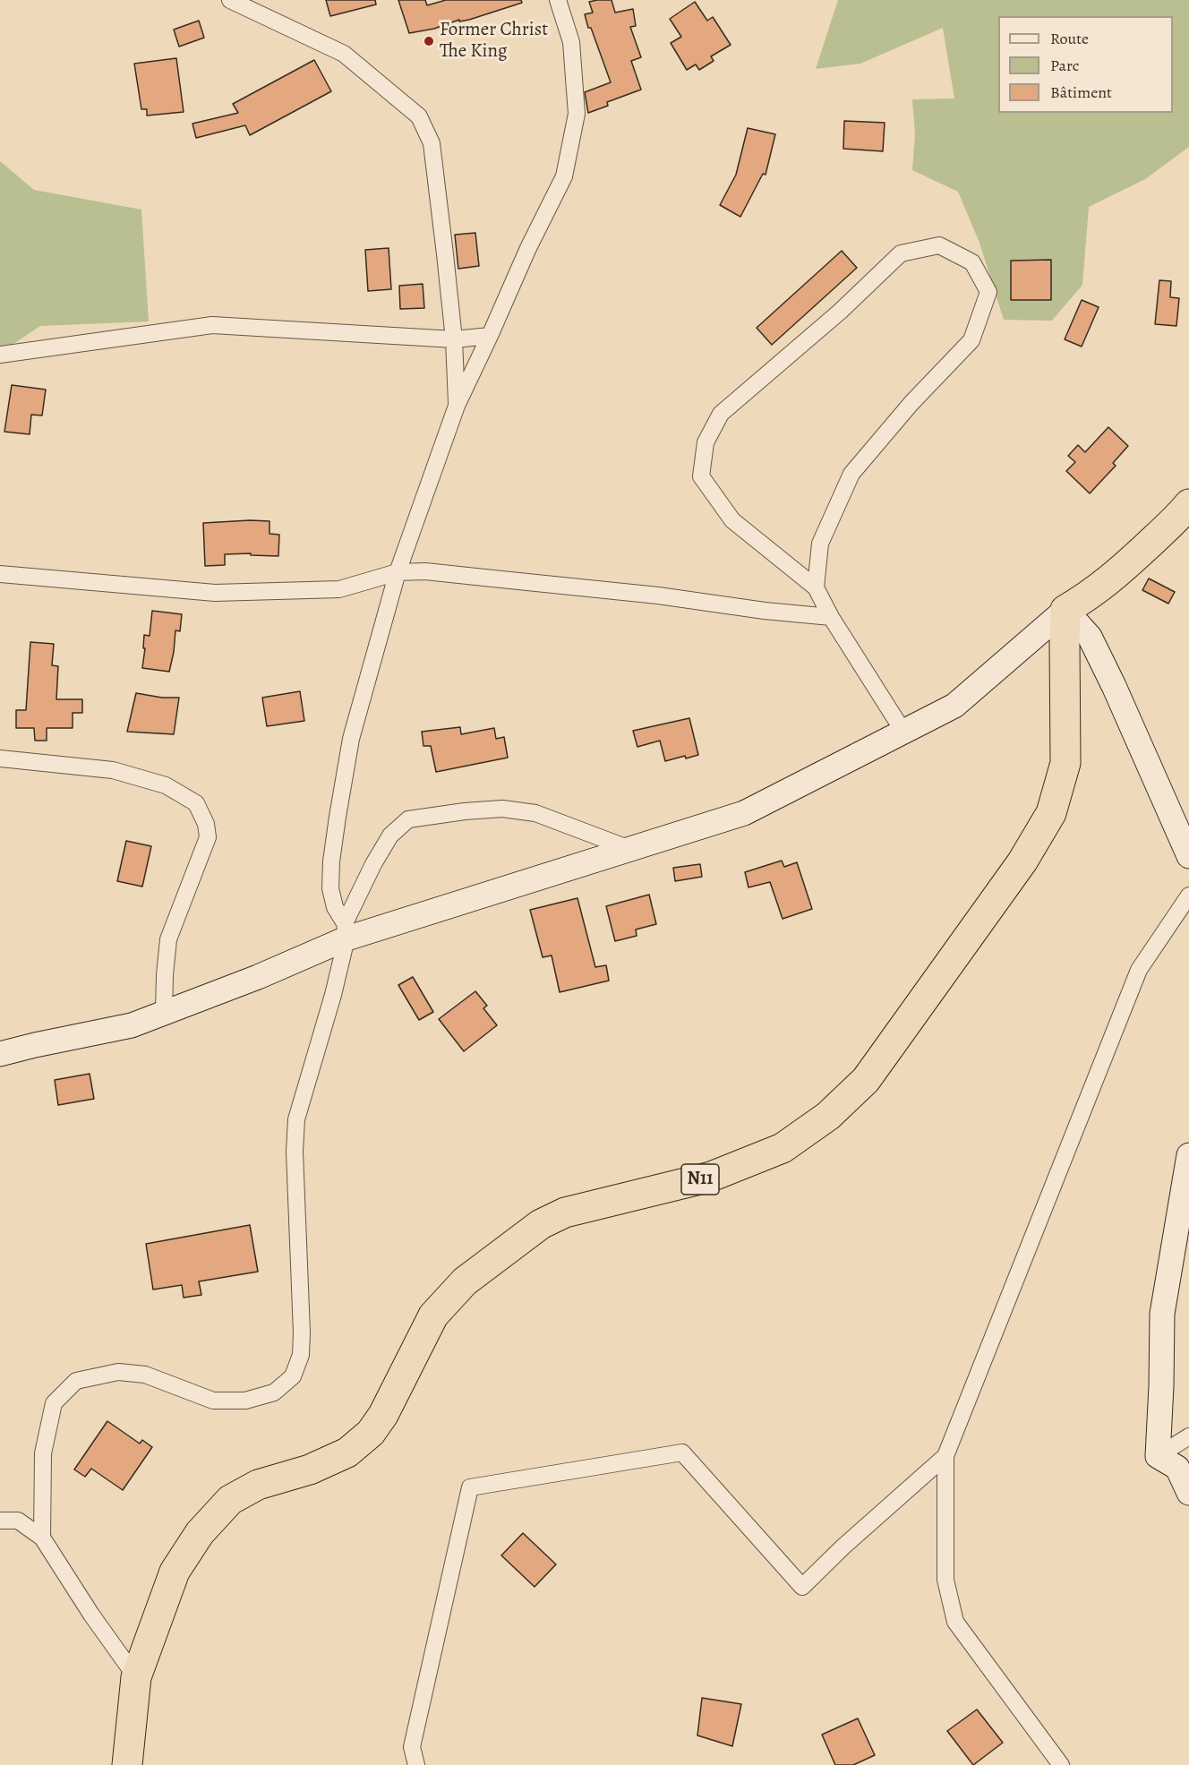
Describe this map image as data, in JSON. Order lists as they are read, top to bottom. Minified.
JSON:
{"streets":{"highway":["N11"]},"places":["Former Christ The King"],"legend":["Route","Parc","Bâtiment"]}
